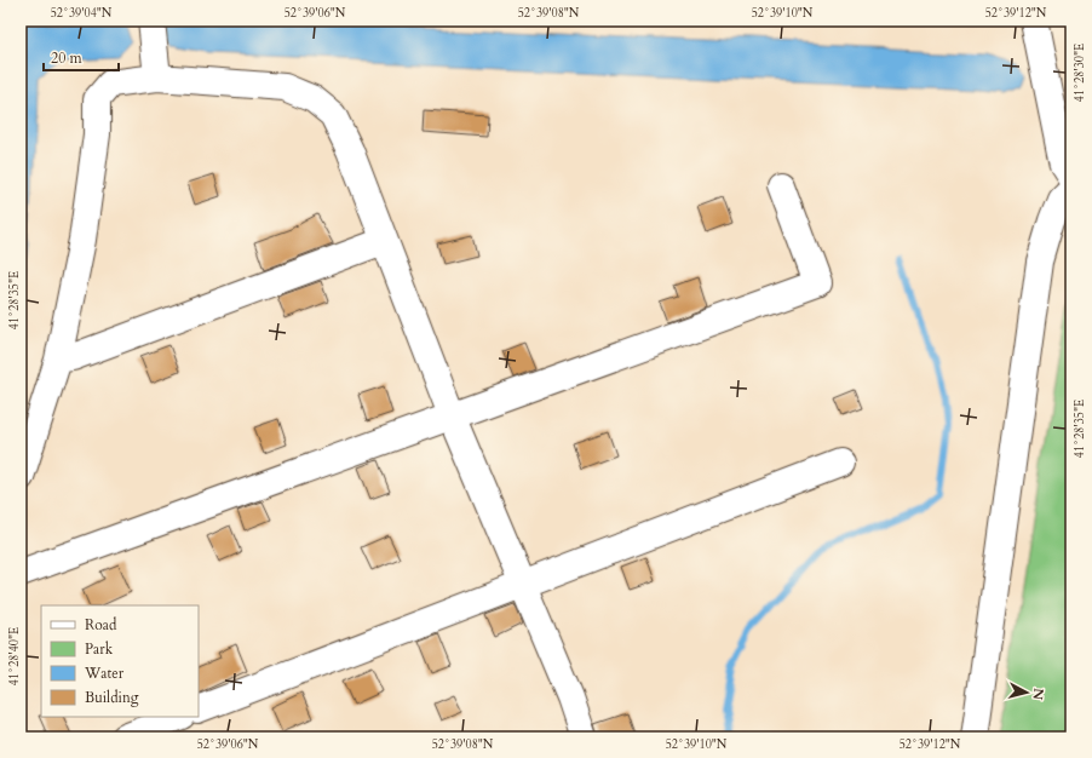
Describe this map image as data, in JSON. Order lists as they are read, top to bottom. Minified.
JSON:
{"legend":["Road","Park","Water","Building"],"scale_bar":"20 m","north":"right","coordinates":["52°39'04\"N","52°39'06\"N","52°39'08\"N","52°39'10\"N","52°39'12\"N","41°28'30\"E","41°28'35\"E","41°28'40\"E"]}
